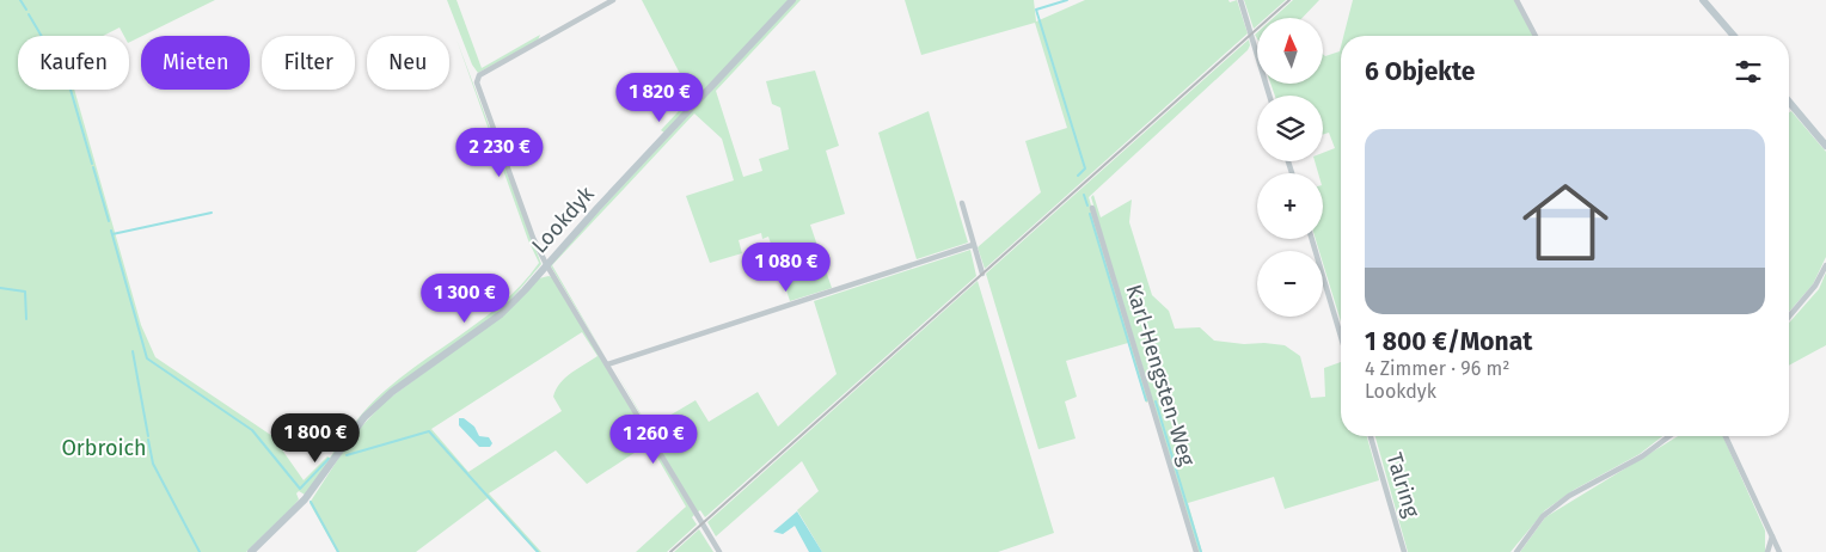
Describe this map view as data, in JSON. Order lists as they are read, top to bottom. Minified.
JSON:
{"streets":{"street":["Lookdyk","Karl-Hengsten-Weg","Talring"]},"parks":["Orbroich"],"north":"top","page":{"map_buttons":["+","−"],"chip":["Kaufen","Mieten","Filter","Neu"],"heading":"6 Objekte","price":["1 820 €","2 230 €","1 080 €","1 300 €","1 800 €","1 260 €"],"list":[{"name":"1 800 €/Monat","note":"4 Zimmer · 96 m² · Lookdyk"}]}}
